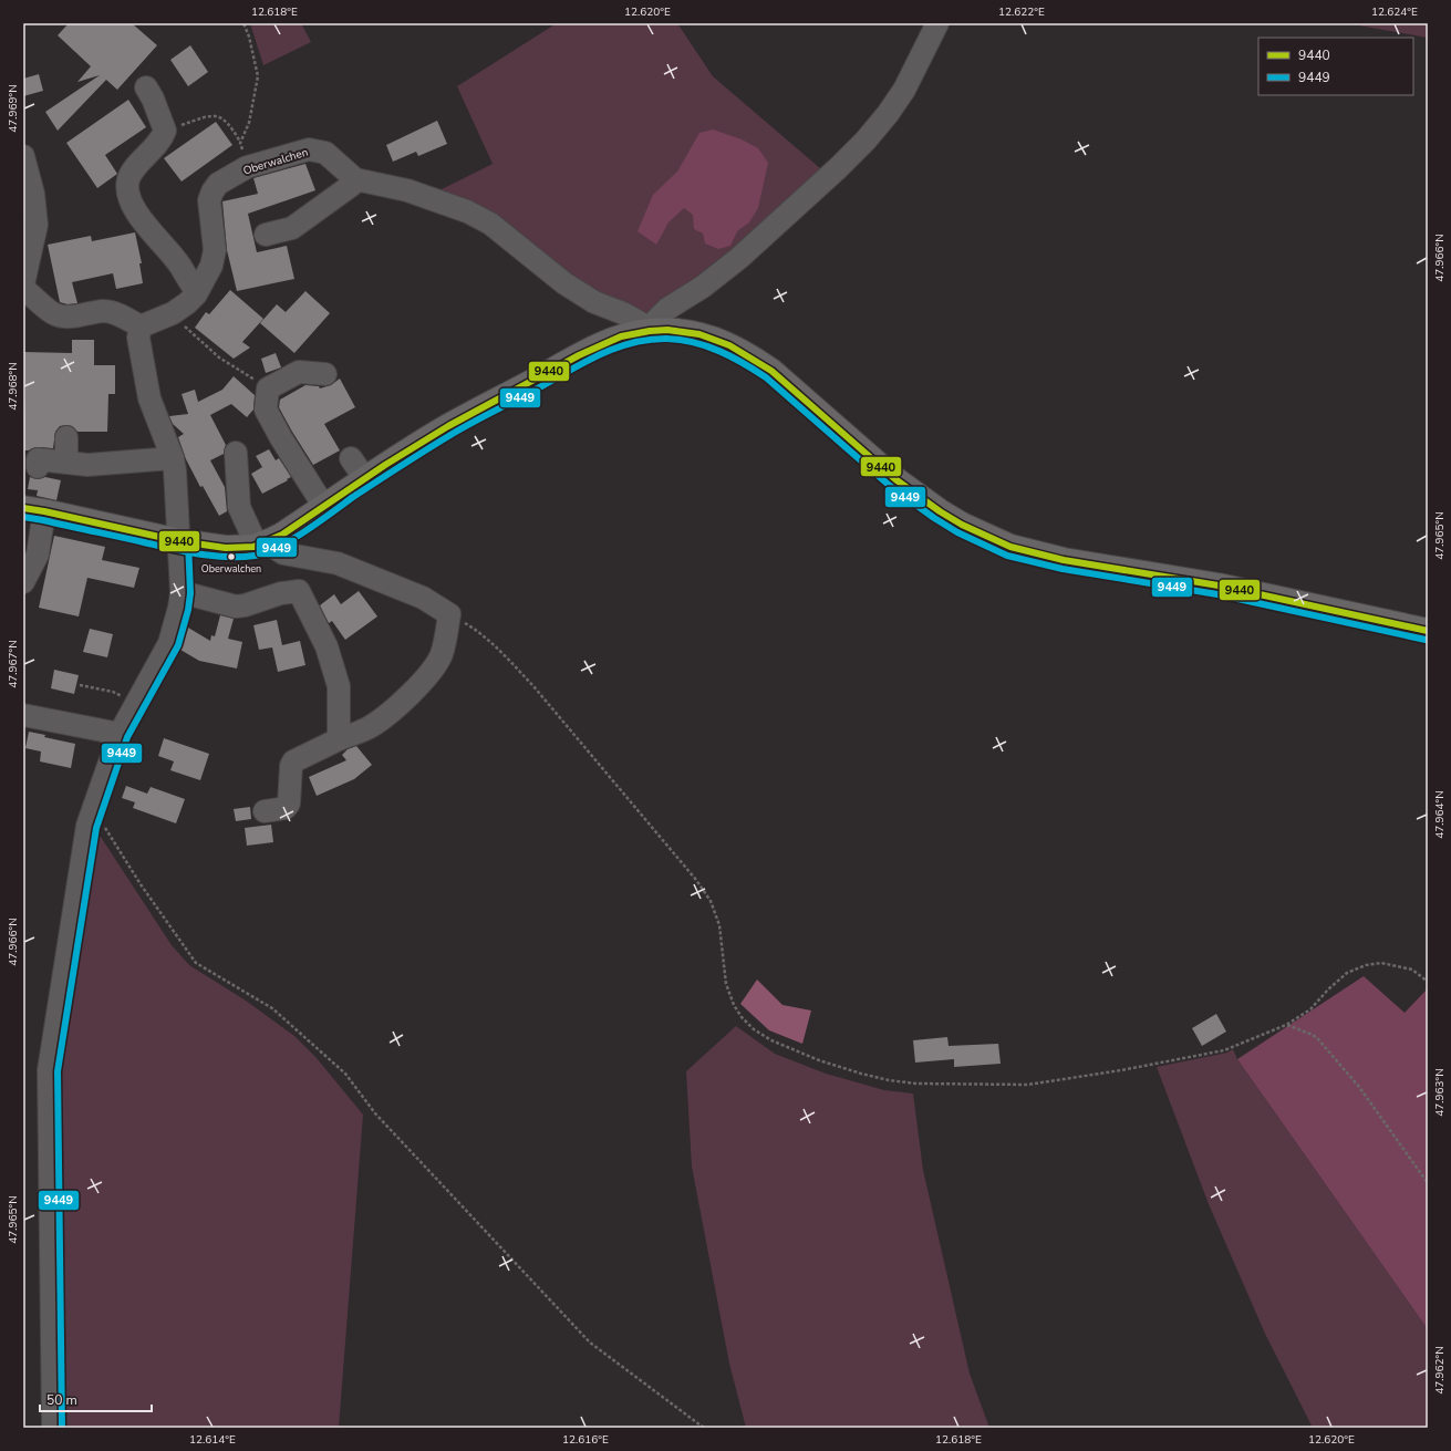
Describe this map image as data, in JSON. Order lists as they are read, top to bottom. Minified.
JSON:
{"streets":{"street":["Oberwalchen"]},"places":["Oberwalchen"],"lines":["transit line 9440","transit line 9449"],"legend":["9440","9449"],"scale_bar":"50 m","coordinates":["12.618°E","12.620°E","12.622°E","12.624°E","47.969°N","47.966°N","47.968°N","47.965°N","47.967°N","47.964°N","47.963°N","47.962°N","12.614°E","12.616°E"]}
